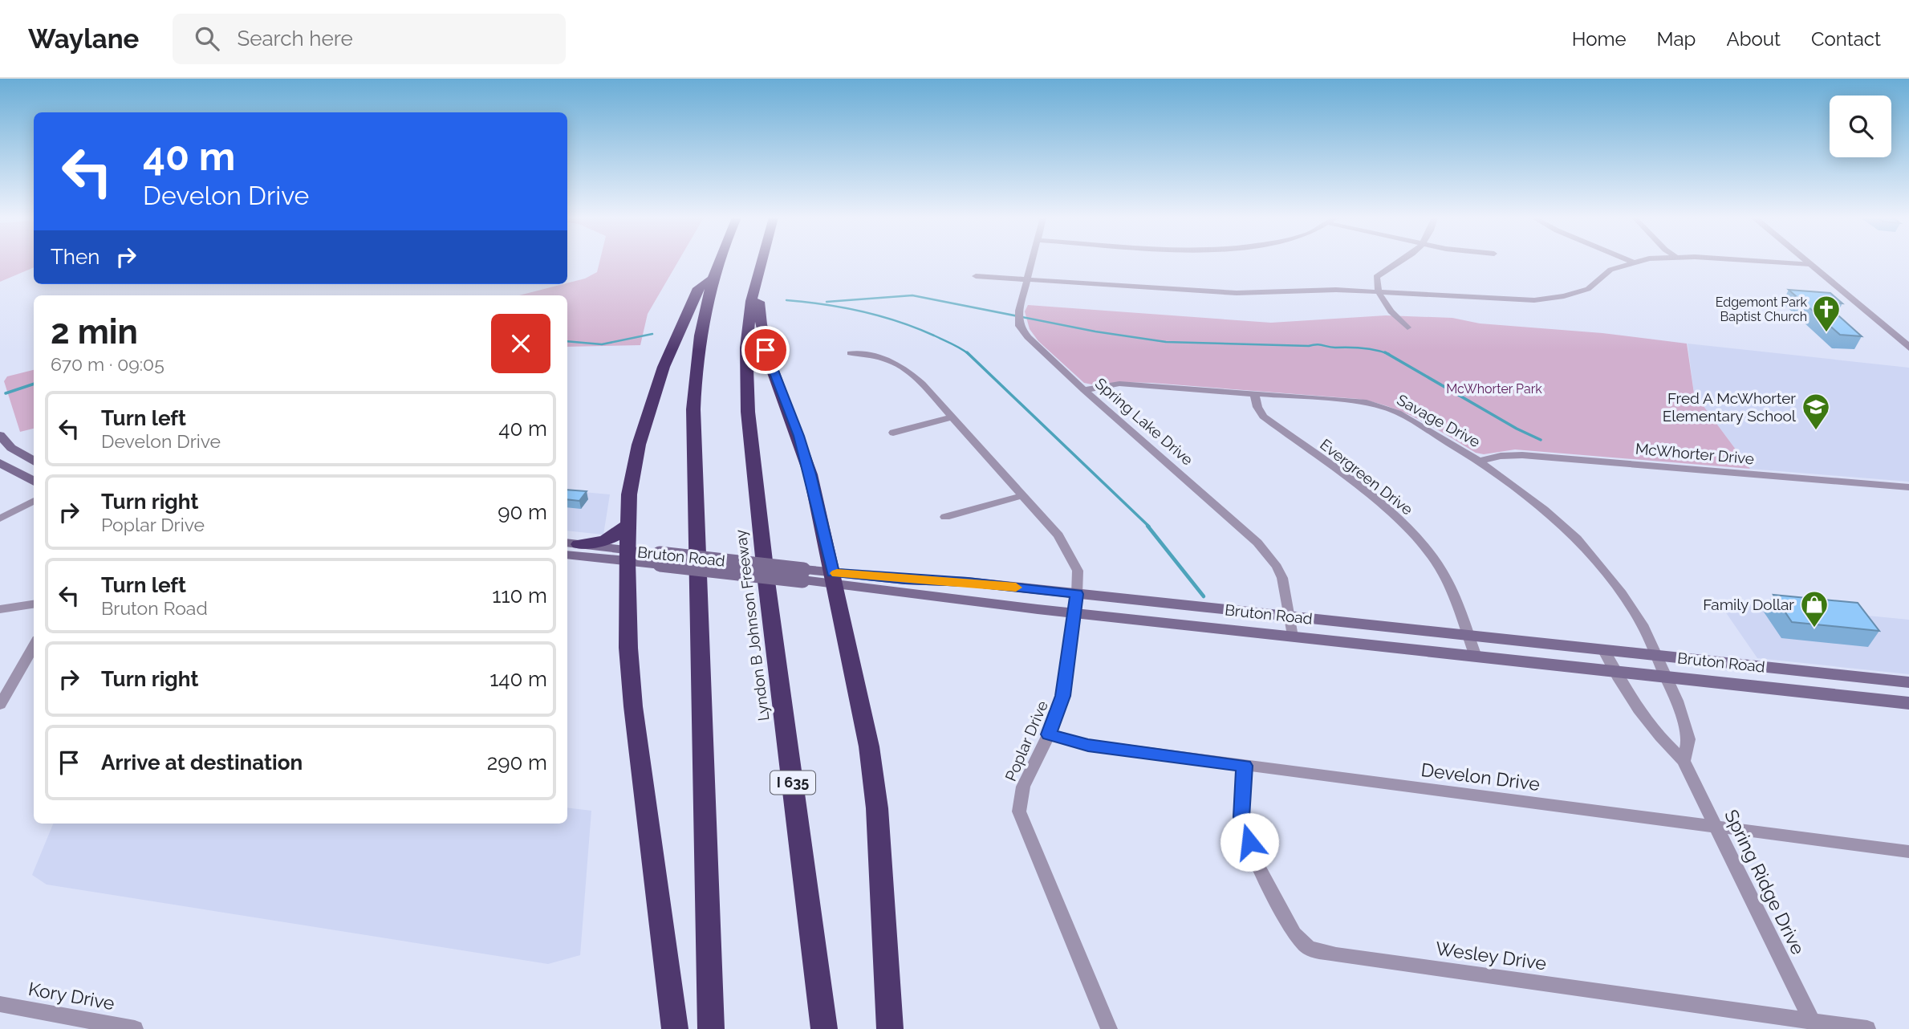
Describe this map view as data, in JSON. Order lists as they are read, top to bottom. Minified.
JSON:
{"streets":{"highway":["Lyndon B Johnson Freeway","I 635"],"main road":["Bruton Road"],"street":["Savage Drive","Spring Lake Drive","McWhorter Drive","Evergreen Drive","Poplar Drive","Develon Drive","Spring Ridge Drive","Wesley Drive","Kory Drive"]},"crossings":[["Savage Drive","Spring Lake Drive"],["Savage Drive","McWhorter Drive"],["Savage Drive","Evergreen Drive"],["Savage Drive","Bruton Road"],["Spring Lake Drive","Bruton Road"],["Evergreen Drive","Bruton Road"],["Bruton Road","Poplar Drive"],["Bruton Road","Spring Ridge Drive"],["Poplar Drive","Develon Drive"],["Develon Drive","Spring Ridge Drive"],["Develon Drive","Wesley Drive"],["Spring Ridge Drive","Wesley Drive"]],"parks":["McWhorter Park"],"places":{"church":["Edgemont Park Baptist Church"],"school or university":["Fred A McWhorter Elementary School"],"shop":["Family Dollar"]},"page":{"header":"Waylane","search":"Search here","nav":["Home","Map","About","Contact"],"turn":["40 m","Develon Drive"],"then":"Then","heading":["2 min","670 m · 09:05"],"list":[{"name":"Turn left","note":"Develon Drive","value":"40 m"},{"name":"Turn right","note":"Poplar Drive","value":"90 m"},{"name":"Turn left","note":"Bruton Road","value":"110 m"},{"name":"Turn right","value":"140 m"},{"name":"Arrive at destination","value":"290 m"}]}}
